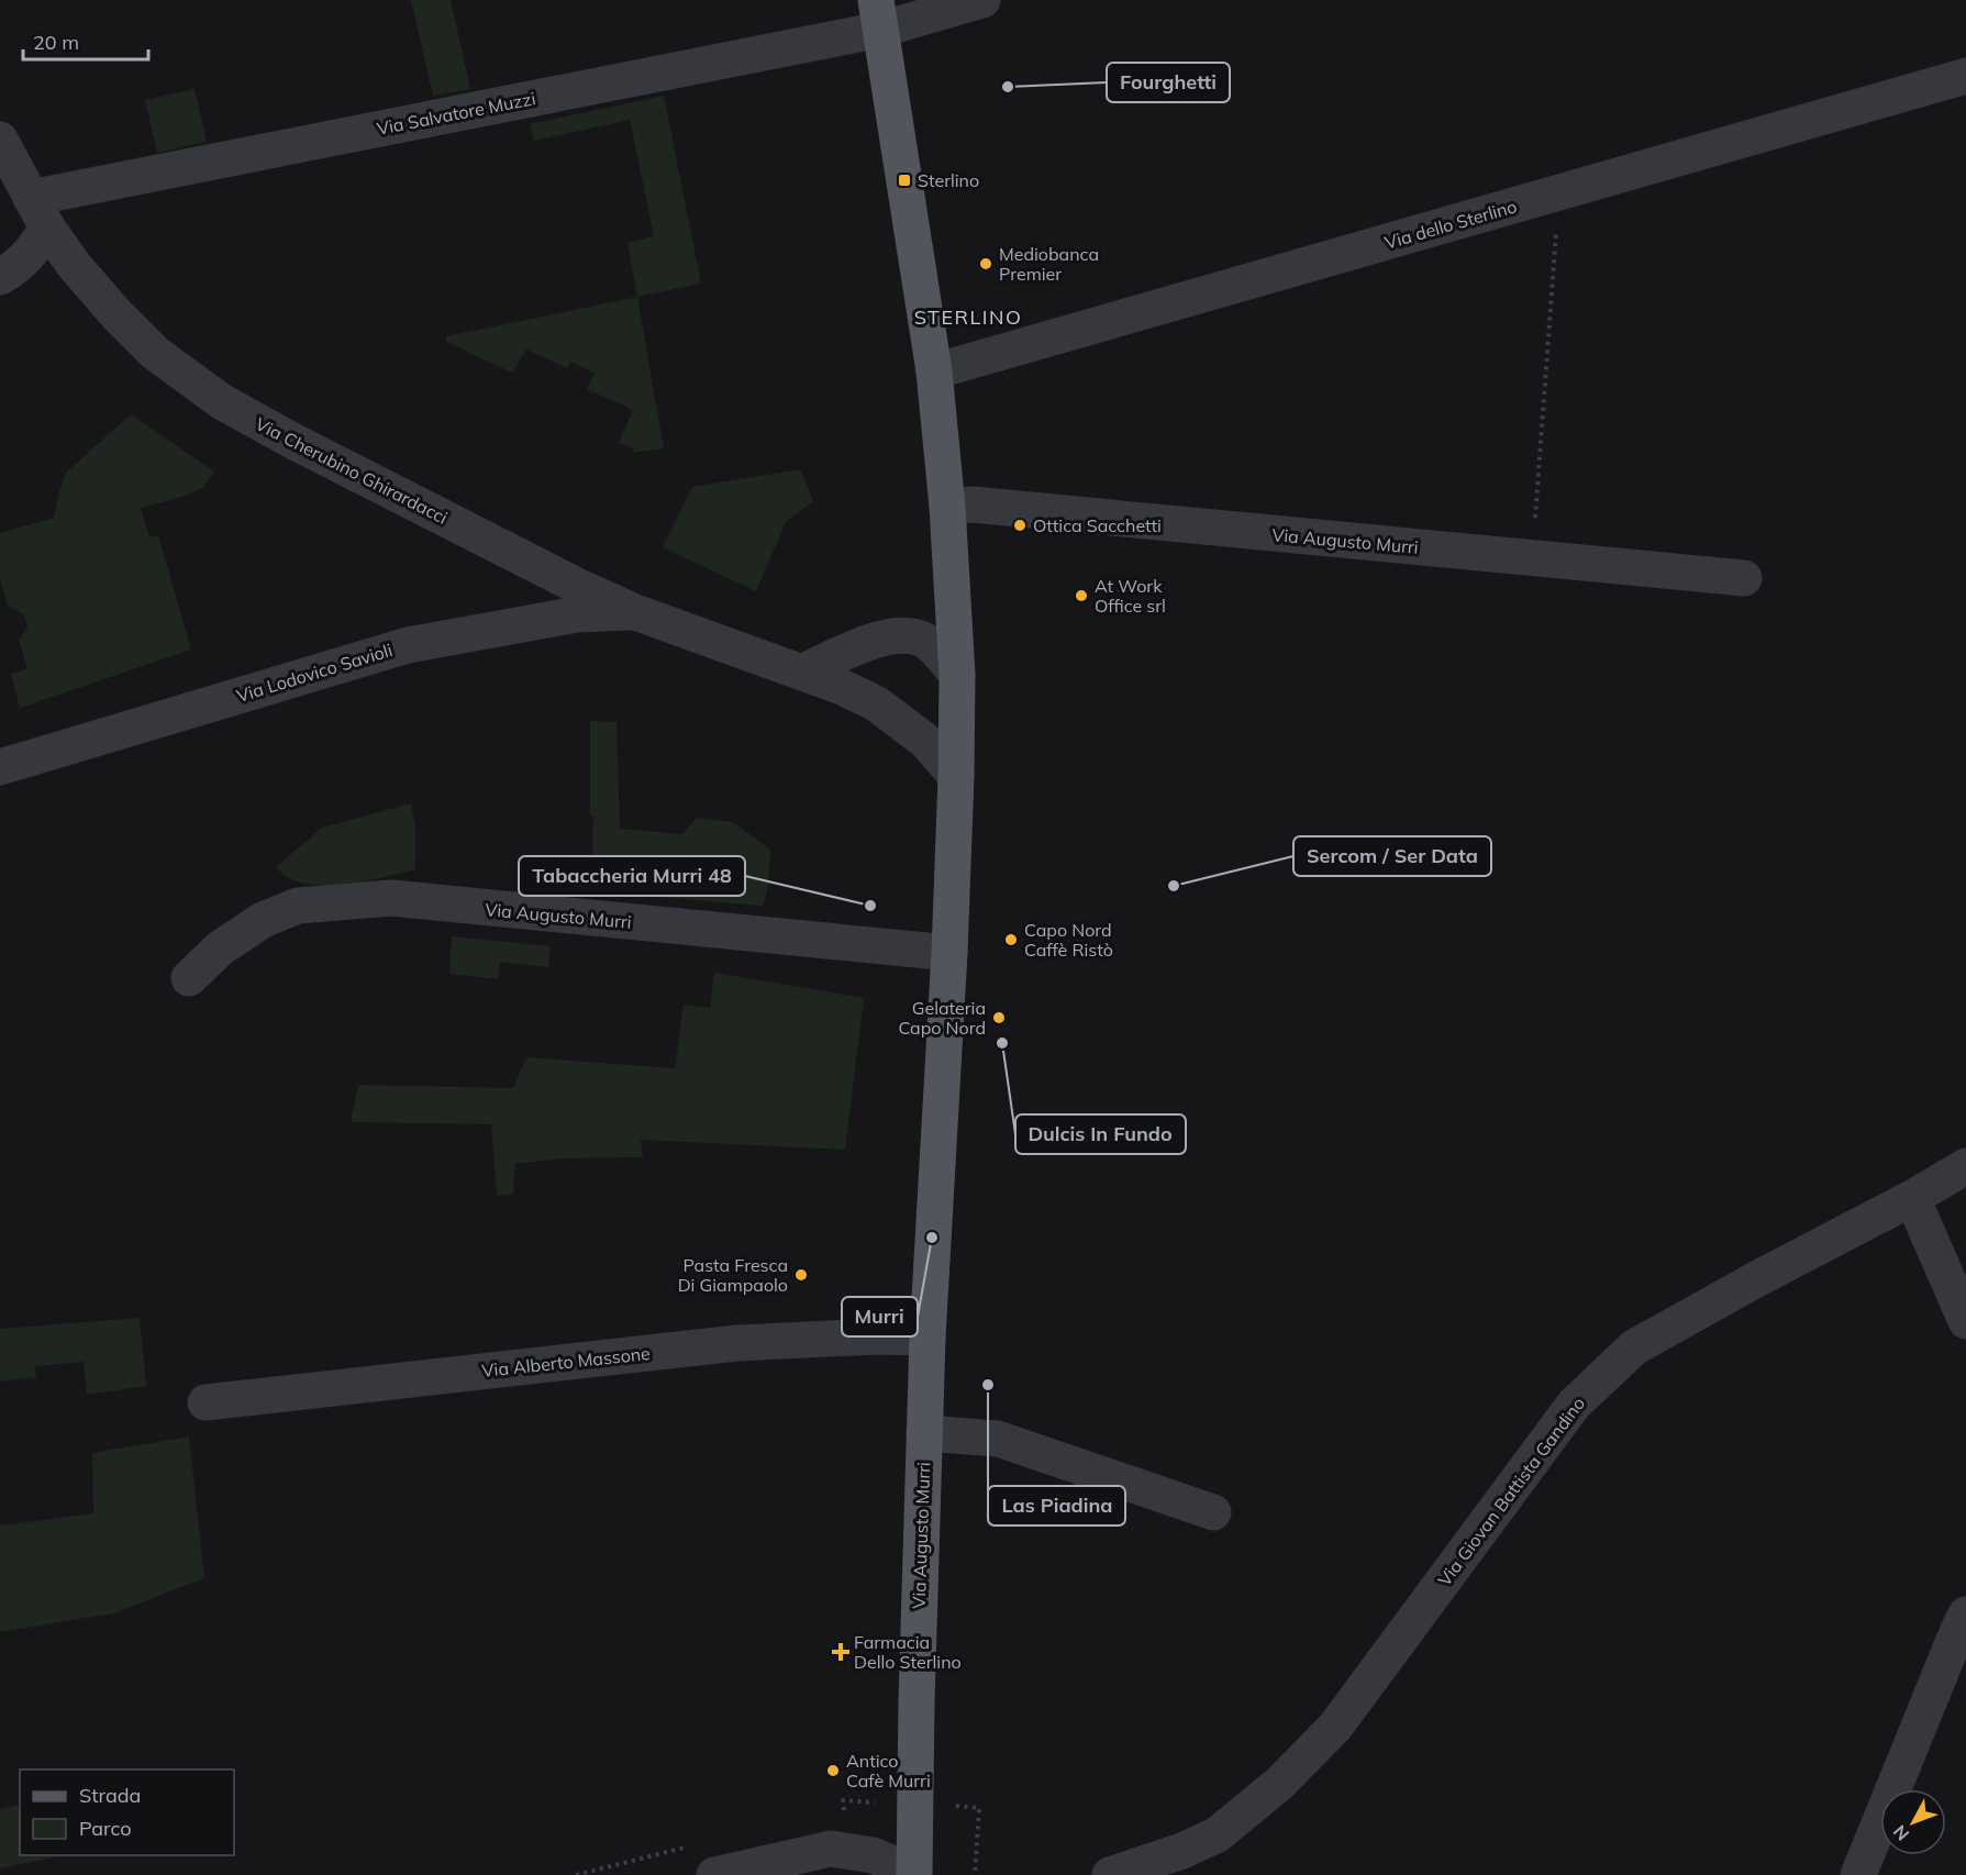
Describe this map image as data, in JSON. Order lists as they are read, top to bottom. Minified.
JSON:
{"streets":{"main road":["Via Augusto Murri"],"street":["Via Salvatore Muzzi","Via dello Sterlino","Via Cherubino Ghirardacci","Via Lodovico Savioli","Via Alberto Massone","Via Giovan Battista Gandino"]},"crossings":[["Via Salvatore Muzzi","Via Cherubino Ghirardacci"],["Via Salvatore Muzzi","Via Augusto Murri"],["Via dello Sterlino","Via Augusto Murri"],["Via Cherubino Ghirardacci","Via Augusto Murri"],["Via Cherubino Ghirardacci","Via Lodovico Savioli"],["Via Augusto Murri","Via Alberto Massone"]],"districts":["STERLINO"],"places":{"other":["Fourghetti","Mediobanca Premier","Ottica Sacchetti","At Work Office srl","Sercom / Ser Data","Tabaccheria Murri 48","Capo Nord Caffè Ristò","Gelateria Capo Nord","Dulcis In Fundo","Murri","Pasta Fresca Di Giampaolo","Las Piadina","Antico Cafè Murri"],"transit":["Sterlino"],"health":["Farmacia Dello Sterlino"]},"legend":["Strada","Parco"],"scale_bar":"20 m","north":"bottom left"}
